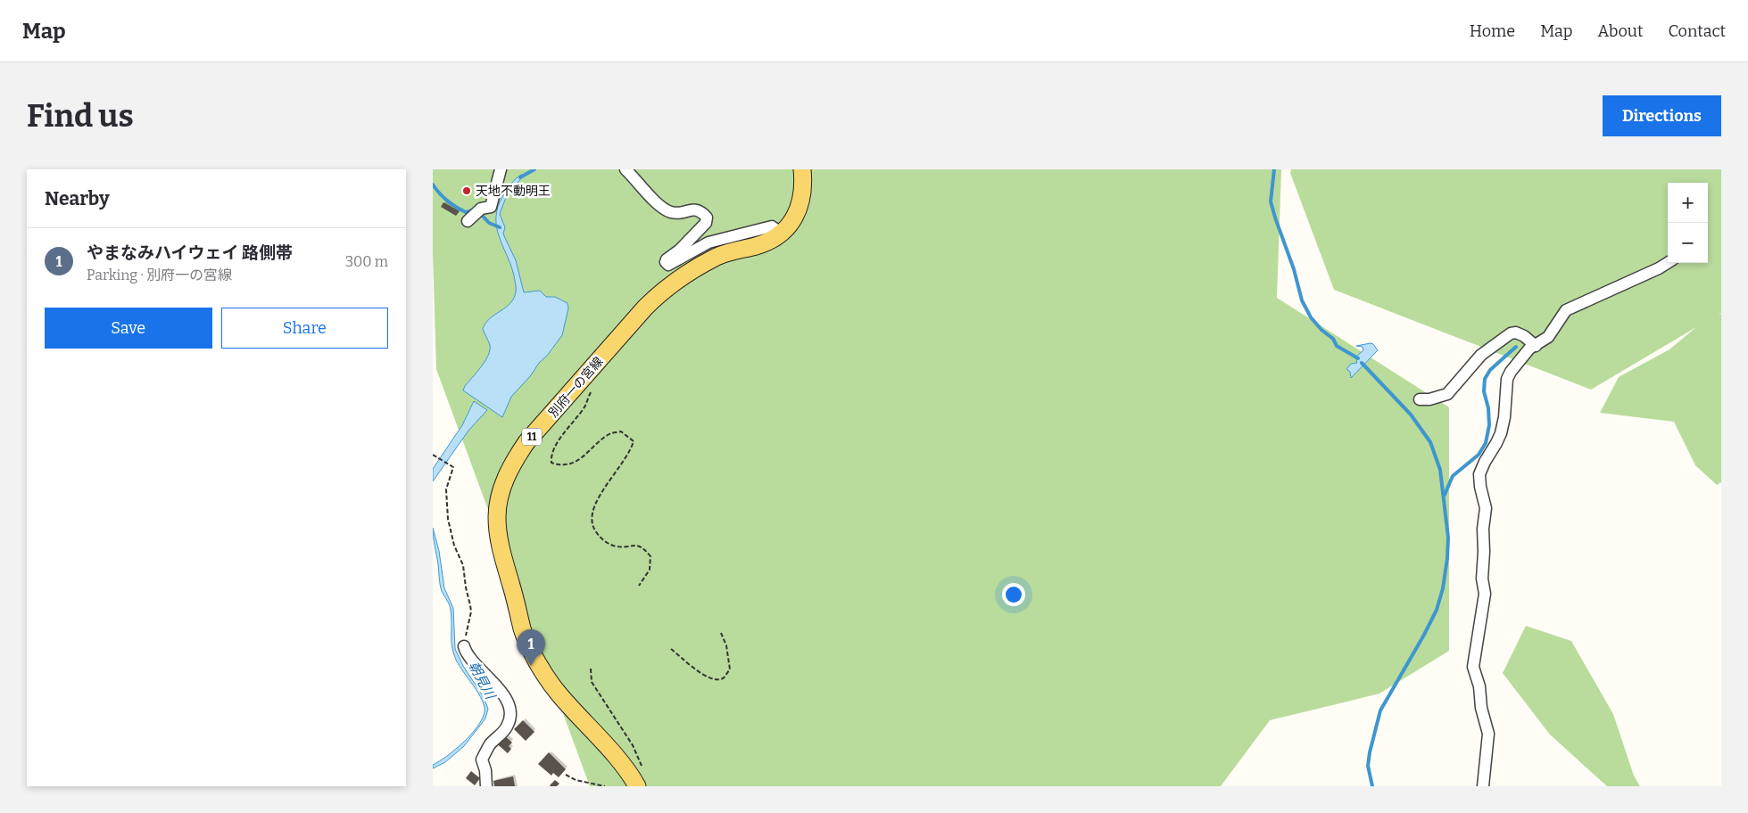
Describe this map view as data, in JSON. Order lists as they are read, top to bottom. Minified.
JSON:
{"streets":{"main road":["別府一の宮線","11"]},"water":["朝見川"],"places":["天地不動明王"],"page":{"header":"Map","nav":["Home","Map","About","Contact"],"buttons":["Directions",["Save","Share"]],"title":"Find us","heading":"Nearby","map_buttons":["+","−"],"list":[{"mark":"1","name":"やまなみハイウェイ 路側帯","note":"Parking · 別府一の宮線","value":"300 m"}],"pins":"1"}}
